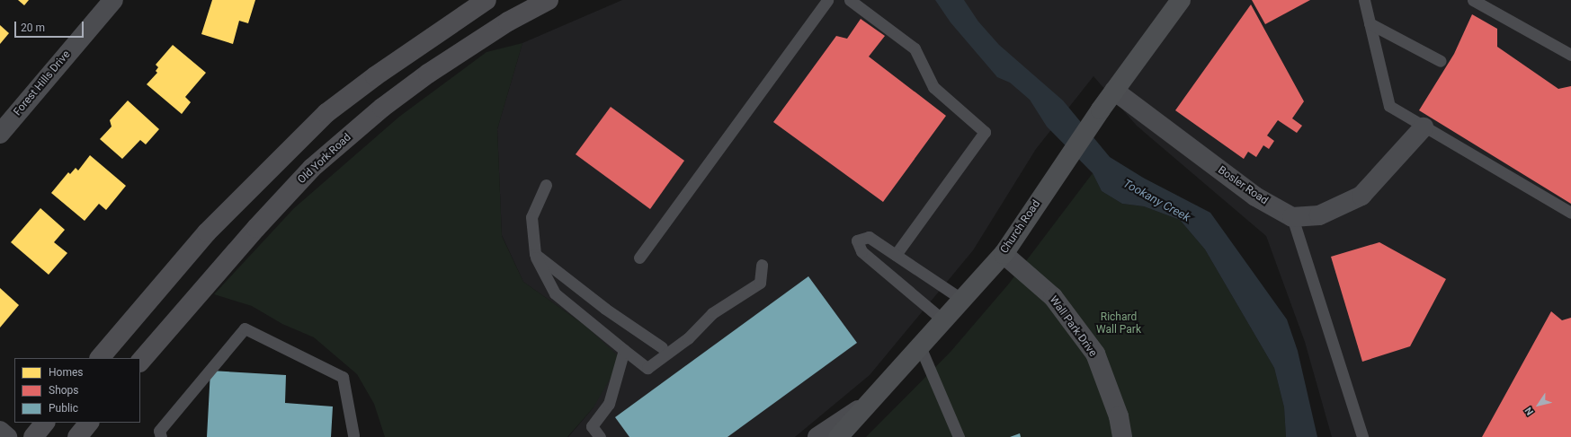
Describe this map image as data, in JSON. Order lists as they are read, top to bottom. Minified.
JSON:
{"streets":{"highway":["Old York Road"],"main road":["Church Road"],"street":["Forest Hills Drive","Bosler Road","Wall Park Drive"]},"crossings":[["Bosler Road","Church Road"],["Church Road","Wall Park Drive"]],"water":["Tookany Creek"],"parks":["Richard Wall Park"],"legend":["Homes","Shops","Public"],"scale_bar":"20 m","north":"bottom left"}
